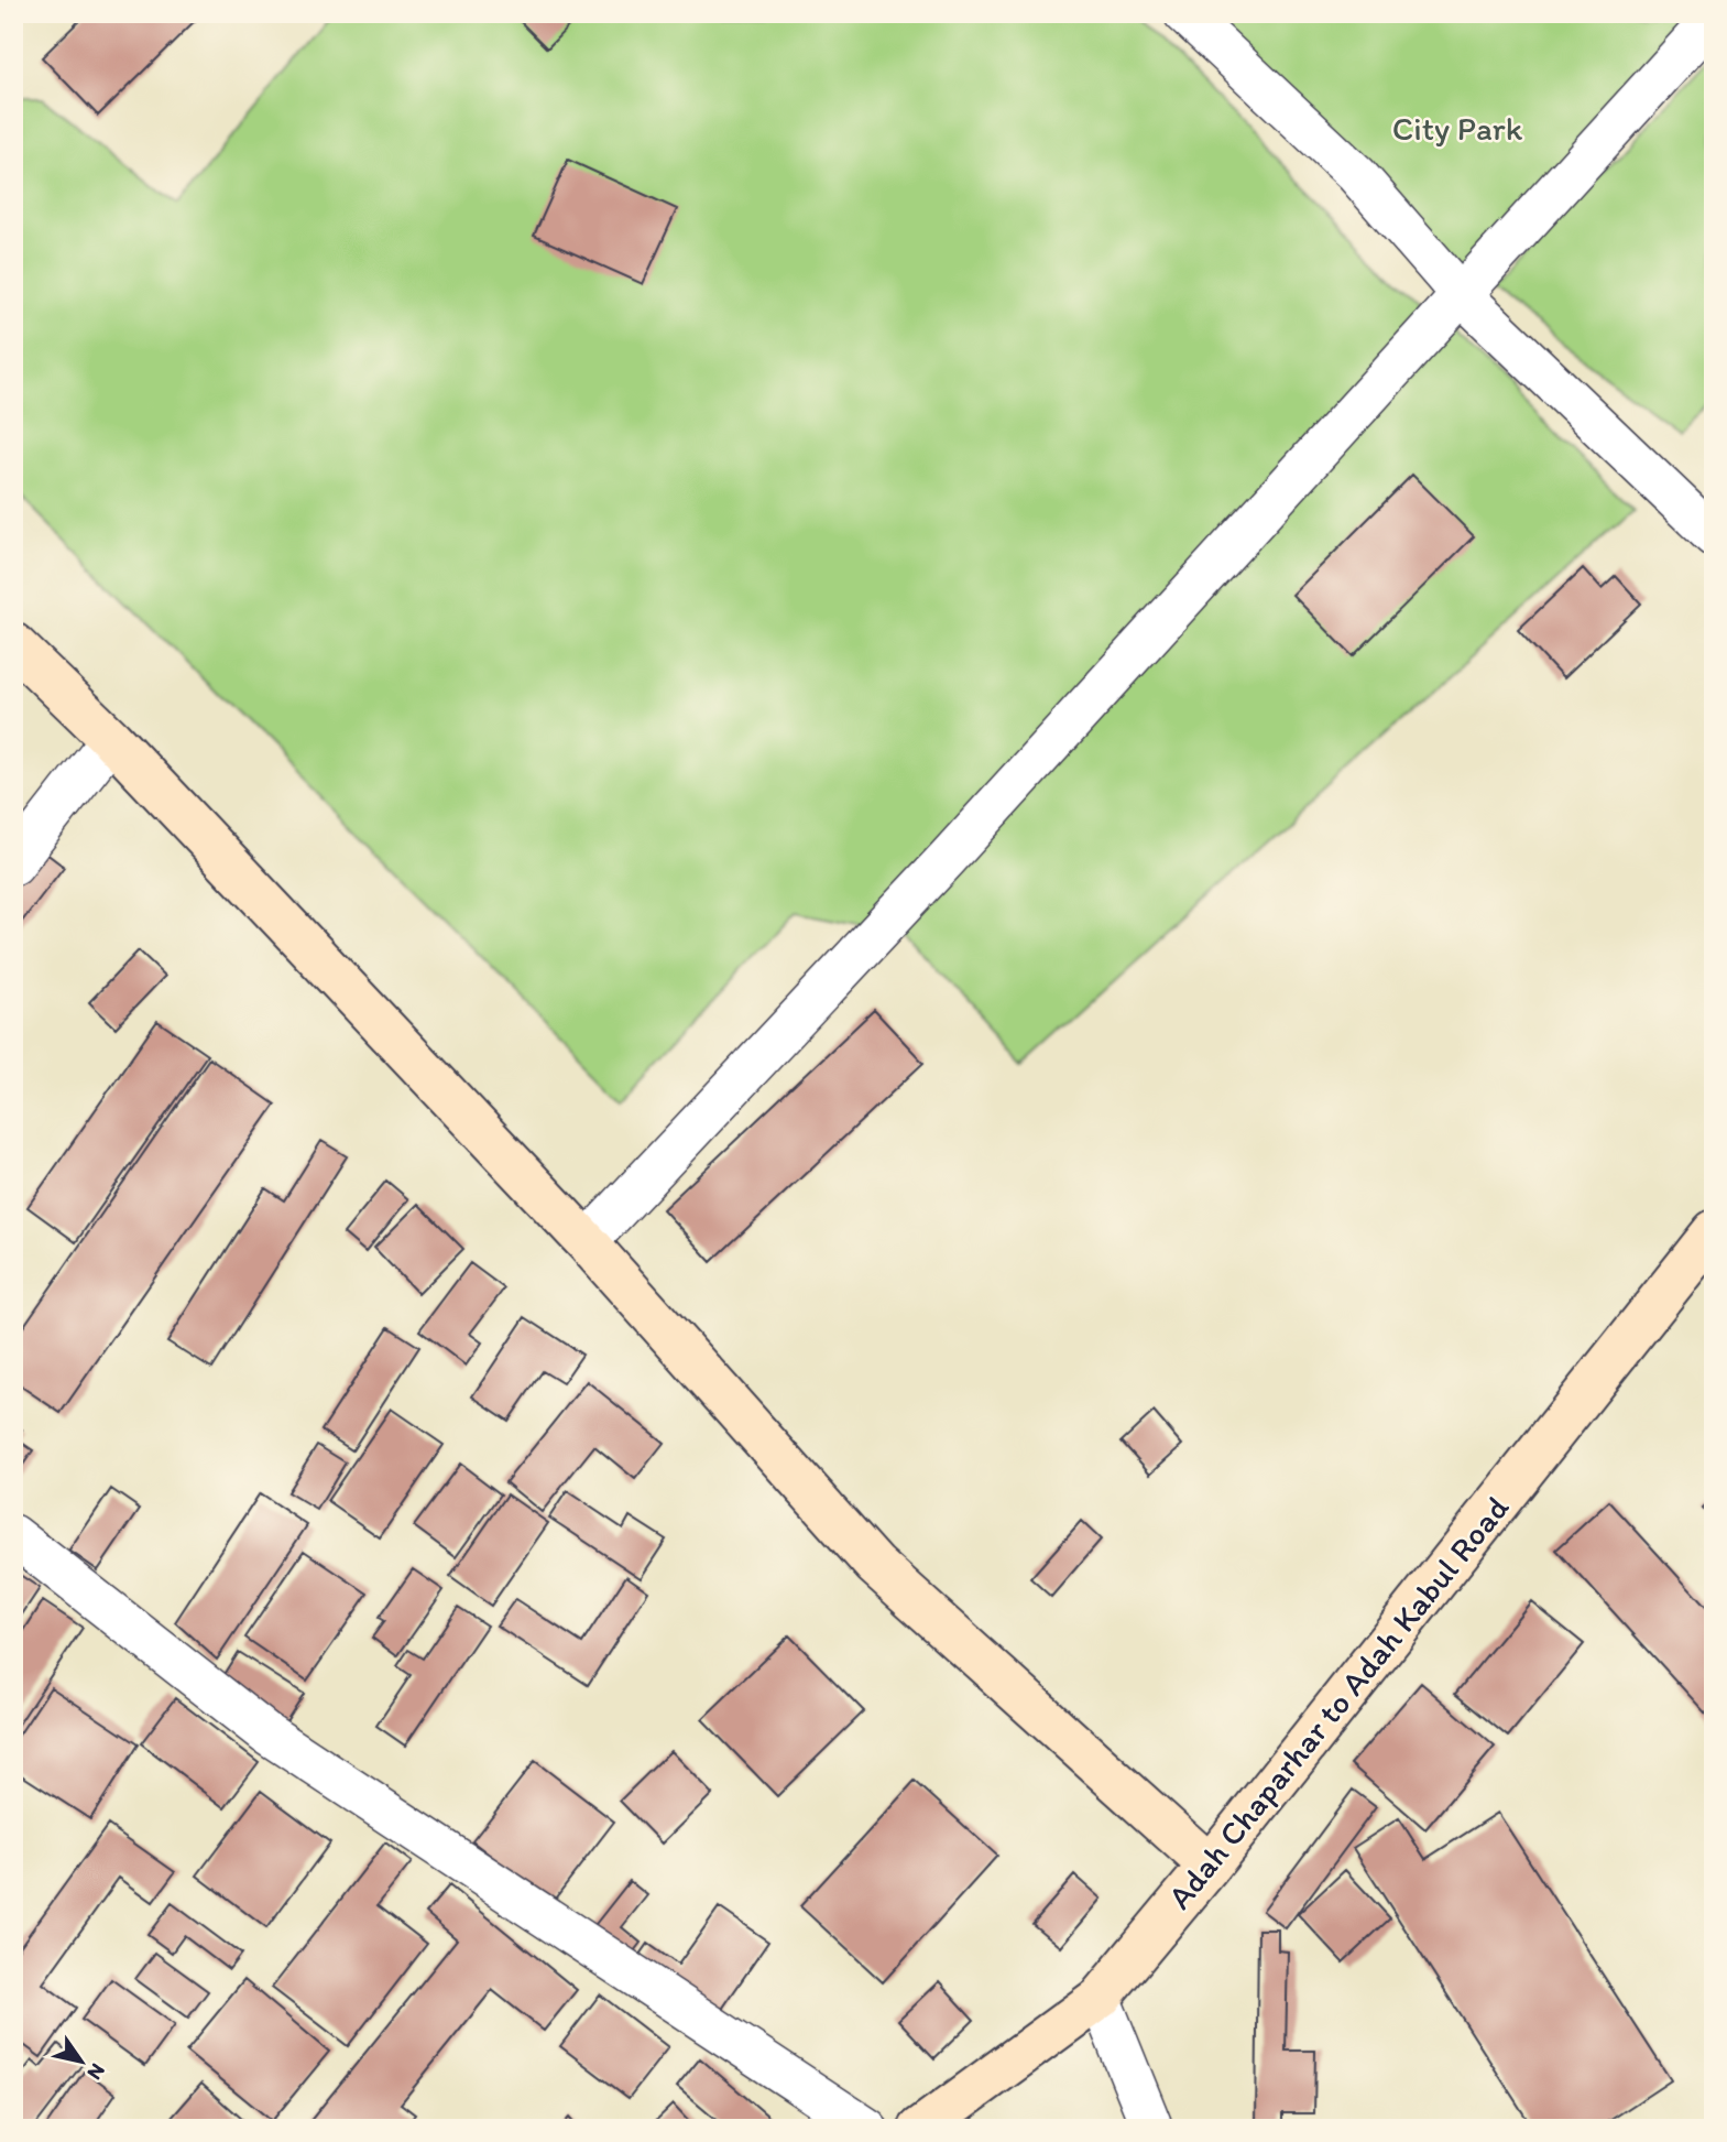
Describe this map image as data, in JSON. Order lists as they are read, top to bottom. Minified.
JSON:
{"streets":{"street":["Adah Chaparhar to Adah Kabul Road"]},"parks":["City Park"],"north":"bottom right"}
